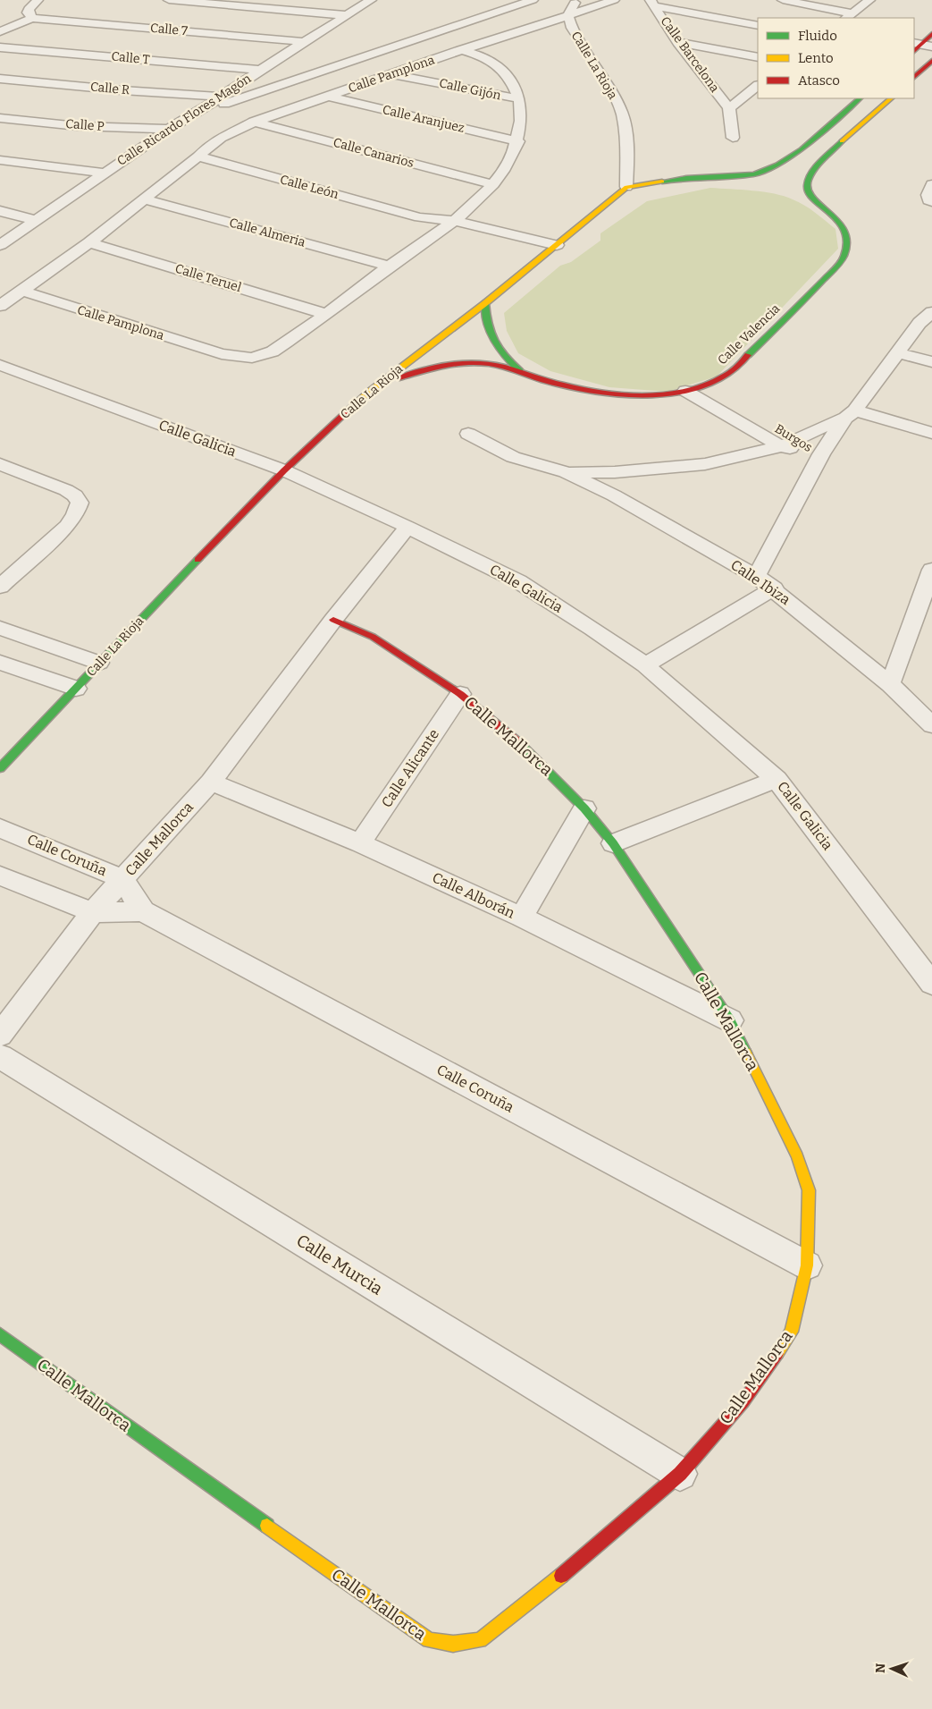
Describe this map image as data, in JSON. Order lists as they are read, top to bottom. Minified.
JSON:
{"streets":{"street":["Calle 7","Calle Barcelona","Calle T","Calle La Rioja","Calle Pamplona","Calle R","Calle Gijón","Calle Aranjuez","Calle Ricardo Flores Magón","Calle P","Calle Canarios","Calle León","Calle Almeria","Calle Teruel","Calle Valencia","Calle Galicia","Burgos","Calle Ibiza","Calle Mallorca","Calle Alicante","Calle Coruña","Calle Alborán","Calle Murcia"]},"crossings":[["Calle 7","Calle Ricardo Flores Magón"],["Calle T","Calle Ricardo Flores Magón"],["Calle La Rioja","Calle Pamplona"],["Calle La Rioja","Calle León"],["Calle La Rioja","Calle Valencia"],["Calle La Rioja","Calle Galicia"],["Calle Pamplona","Calle Gijón"],["Calle Pamplona","Calle Aranjuez"],["Calle Pamplona","Calle Canarios"],["Calle Pamplona","Calle León"],["Calle Pamplona","Calle Almeria"],["Calle Pamplona","Calle Teruel"],["Calle R","Calle Ricardo Flores Magón"],["Calle Ricardo Flores Magón","Calle P"],["Calle Valencia","Burgos"],["Calle Galicia","Calle Mallorca"],["Burgos","Calle Ibiza"],["Calle Mallorca","Calle Alicante"],["Calle Mallorca","Calle Coruña"],["Calle Mallorca","Calle Alborán"],["Calle Mallorca","Calle Murcia"],["Calle Alicante","Calle Alborán"]],"legend":["Fluido","Lento","Atasco"],"north":"left"}
